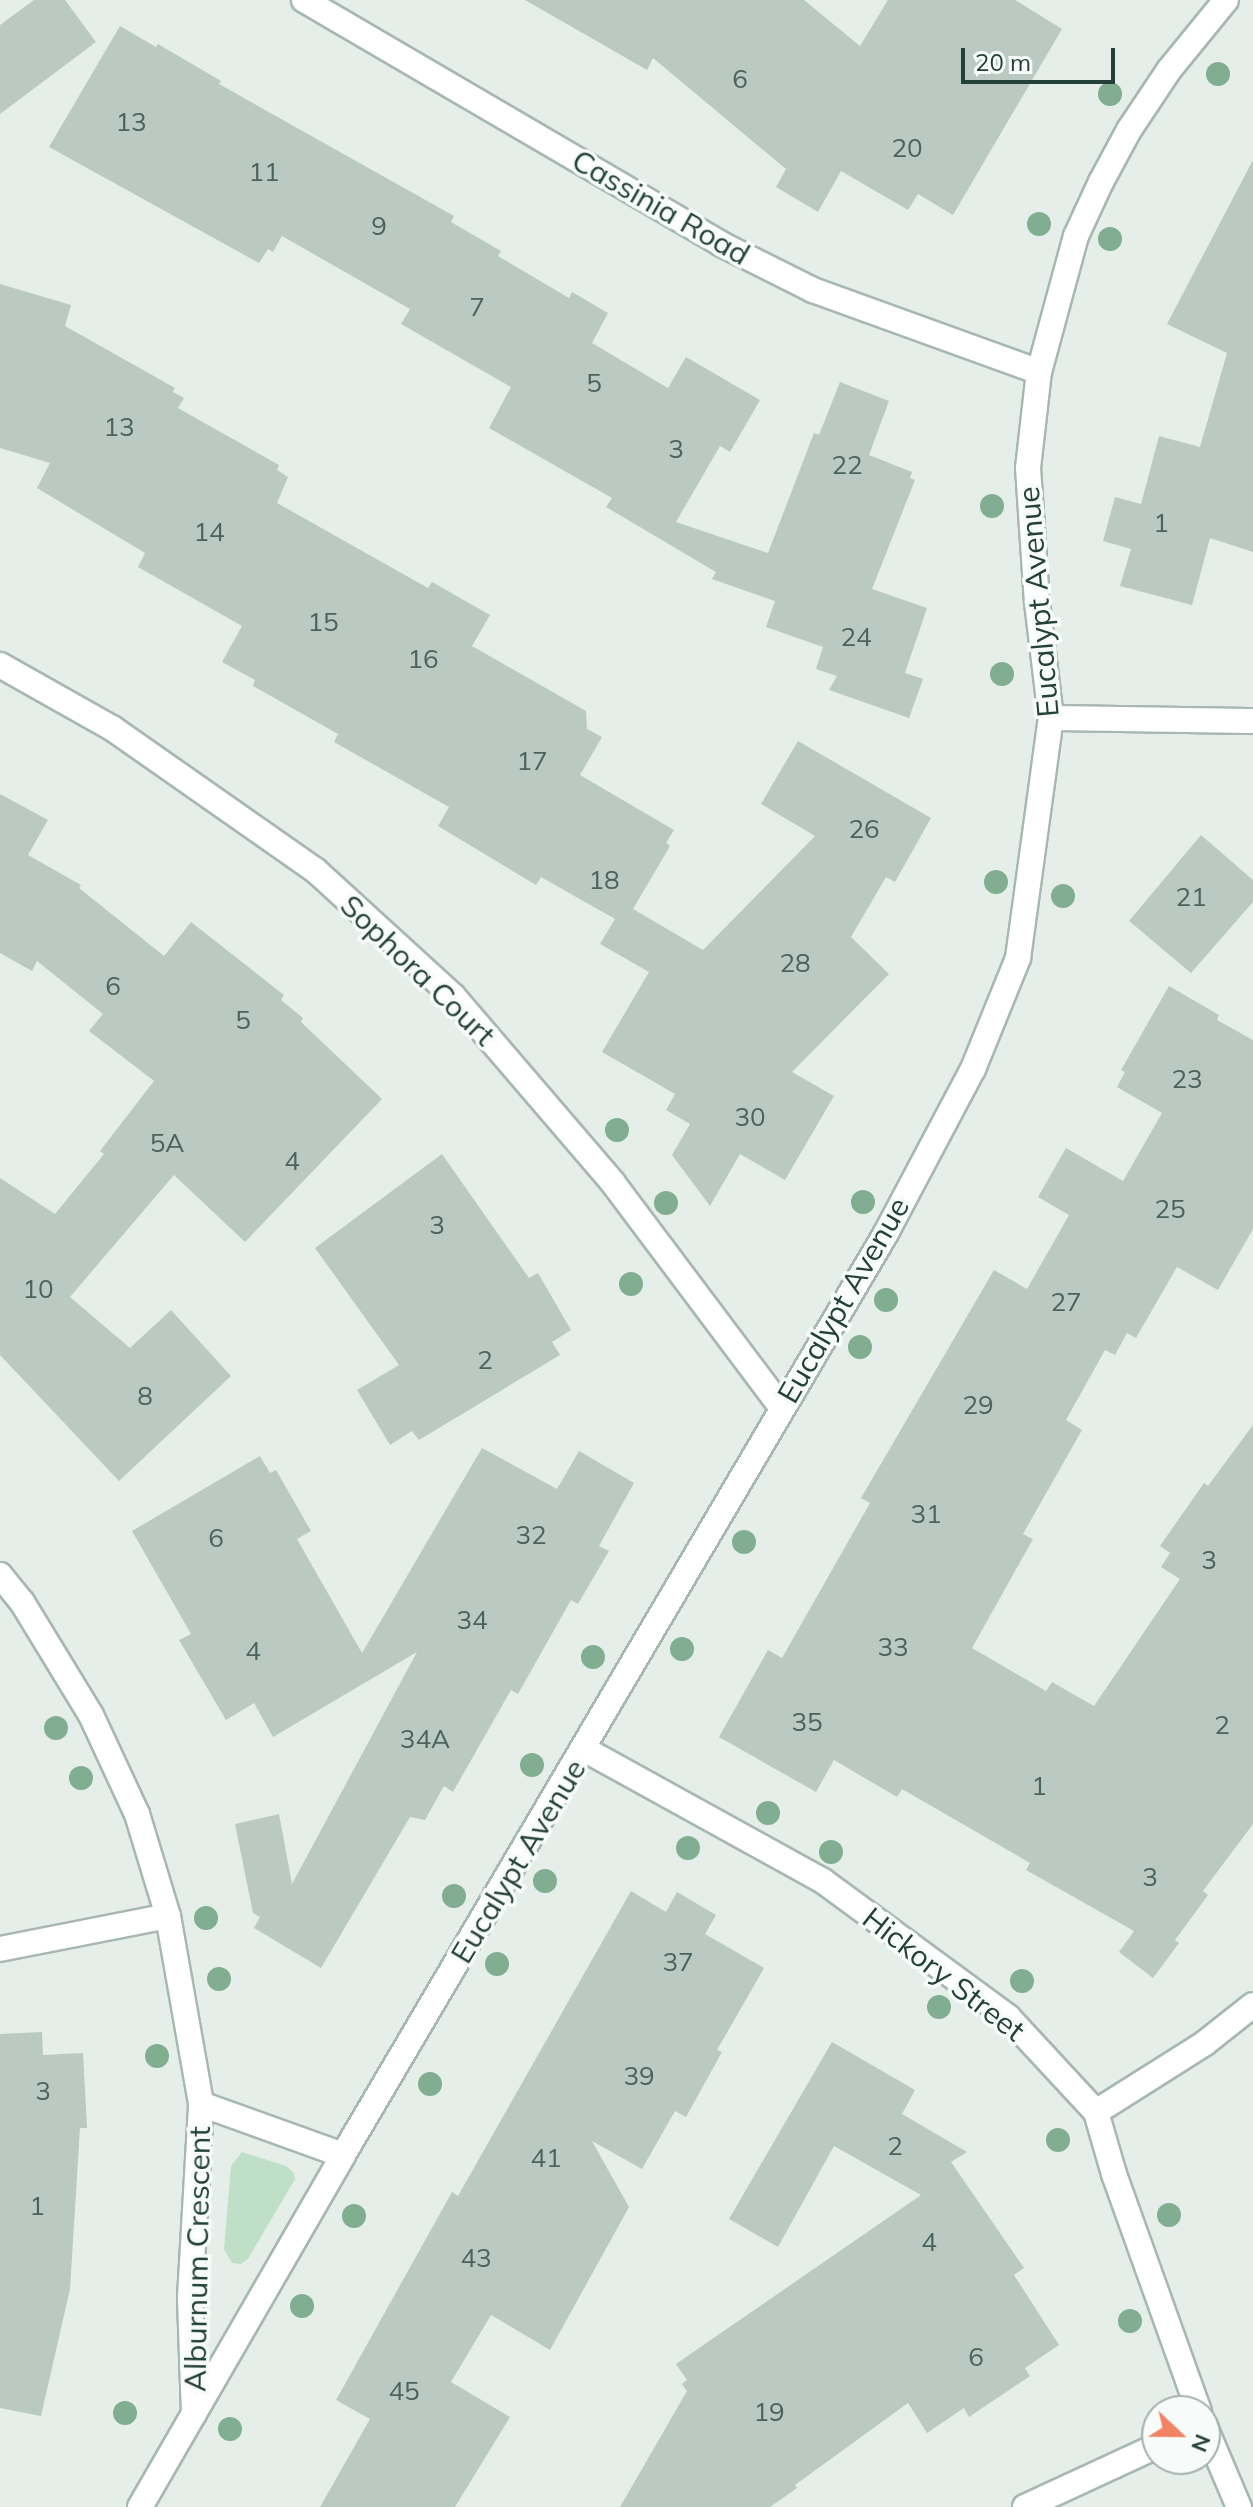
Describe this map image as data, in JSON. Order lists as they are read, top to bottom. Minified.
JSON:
{"streets":{"street":["Cassinia Road","Eucalypt Avenue","Sophora Court","Hickory Street","Alburnum Crescent"]},"crossings":[["Cassinia Road","Eucalypt Avenue"],["Eucalypt Avenue","Sophora Court"],["Eucalypt Avenue","Hickory Street"],["Eucalypt Avenue","Alburnum Crescent"]],"house_numbers":["6","13","20","11","9","7","5","13","3","22","1","14","15","24","16","17","26","18","21","28","6","5","23","30","5A","4","25","3","10","27","2","8","29","31","32","6","3","34","33","4","35","2","34A","1","3","37","39","3","2","41","1","4","43","6","45","19"],"scale_bar":"20 m","north":"right"}
